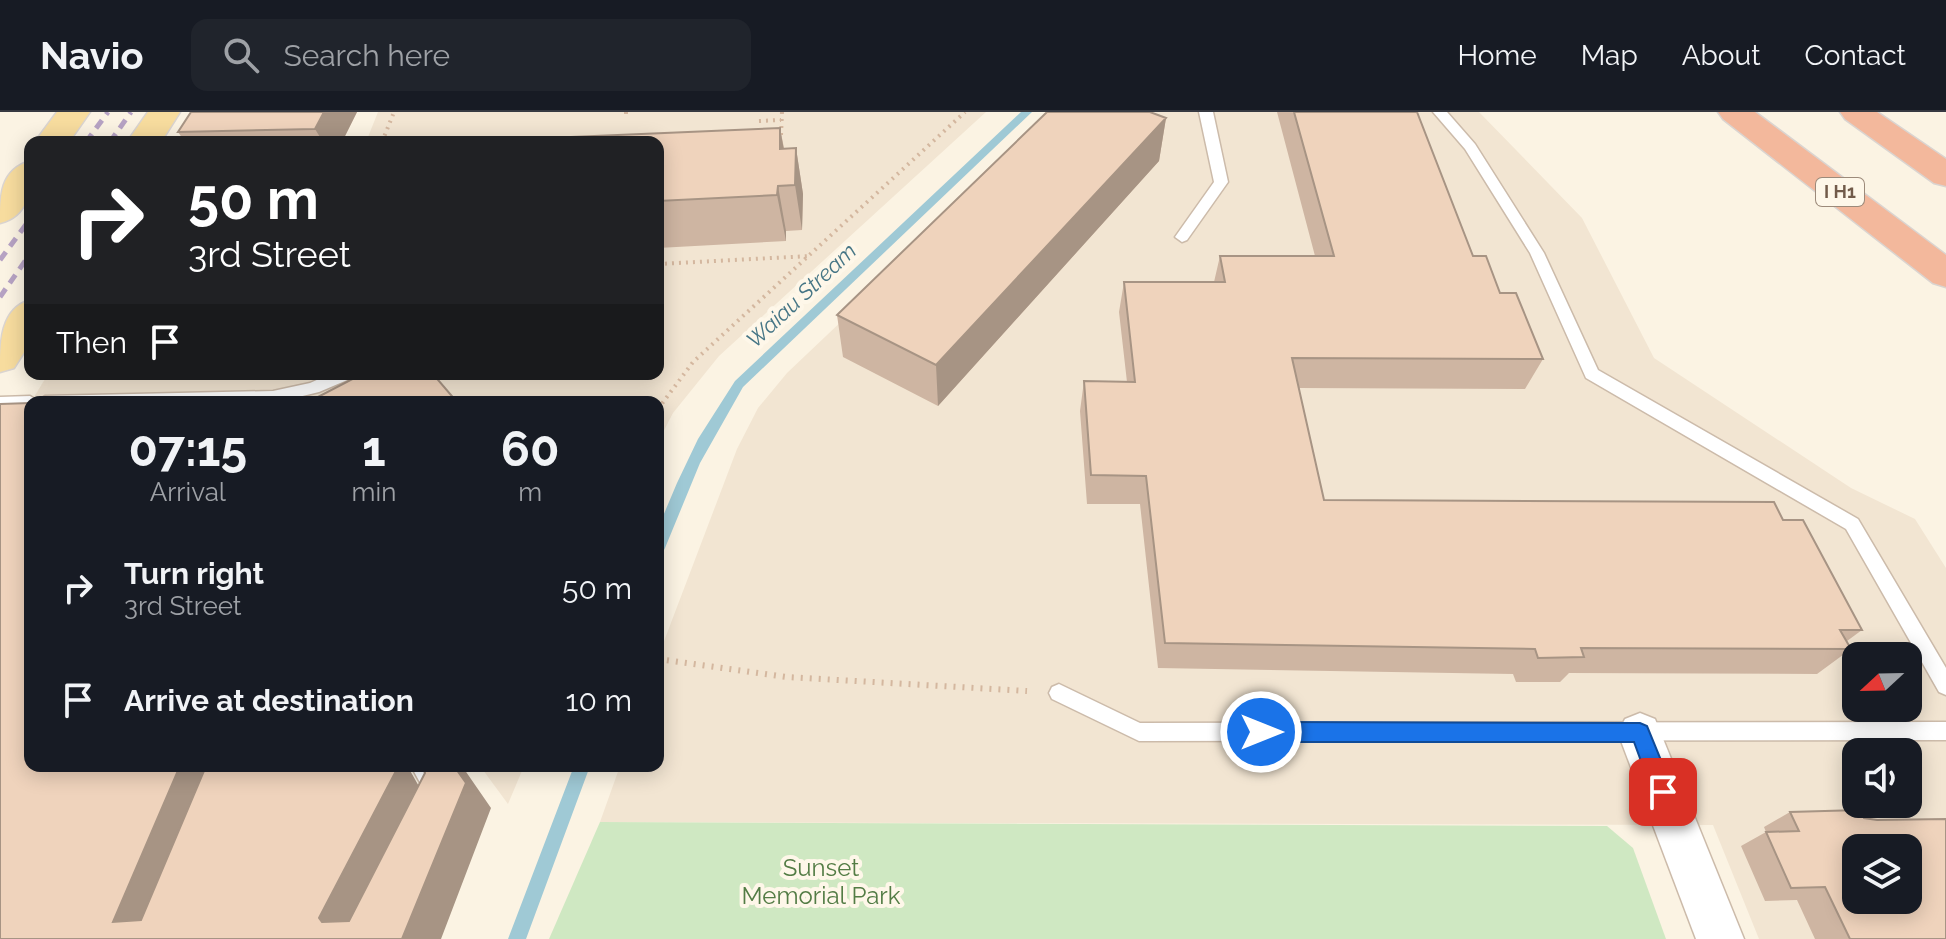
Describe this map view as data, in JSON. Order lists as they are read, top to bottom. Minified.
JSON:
{"streets":{"highway":["I H1"]},"water":["Waiau Stream"],"parks":["Sunset Memorial Park"],"north":"left","page":{"header":"Navio","search":"Search here","nav":["Home","Map","About","Contact"],"turn":["50 m","3rd Street"],"then":"Then","eta":["07:15","Arrival","1","min","60","m"],"list":[{"name":"Turn right","note":"3rd Street","value":"50 m"},{"name":"Arrive at destination","value":"10 m"}]}}
